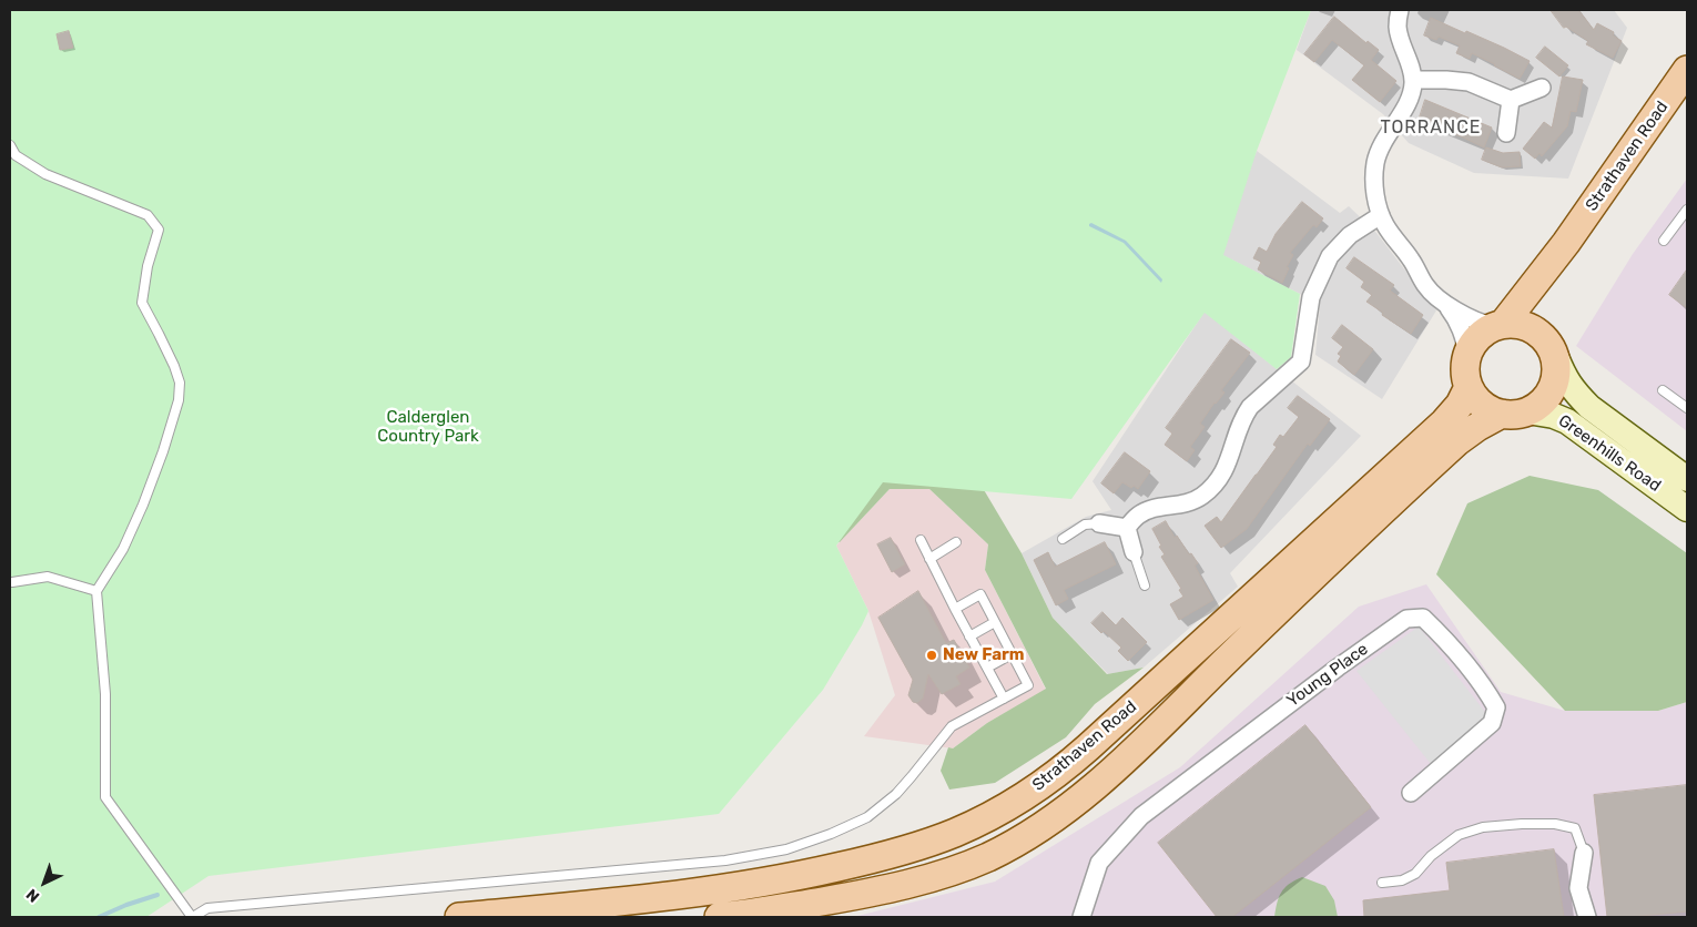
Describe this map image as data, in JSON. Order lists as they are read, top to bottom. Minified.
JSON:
{"streets":{"main road":["Strathaven Road"],"street":["Greenhills Road","Young Place"]},"crossings":[["Strathaven Road","Greenhills Road"]],"districts":["TORRANCE"],"parks":["Calderglen Country Park"],"places":["New Farm"],"north":"bottom left"}
